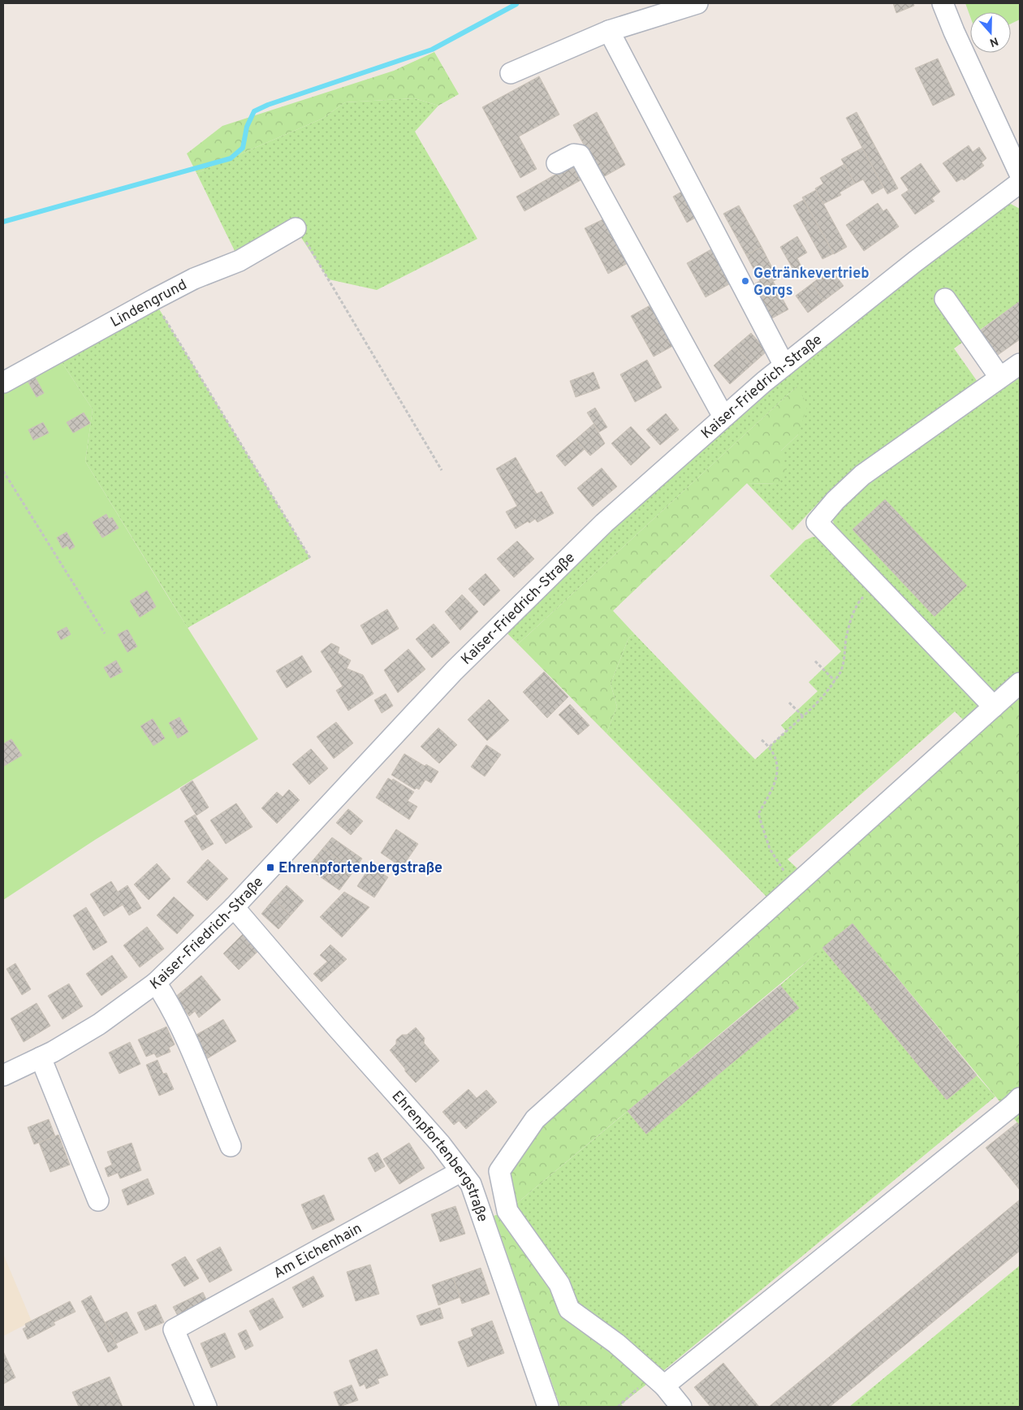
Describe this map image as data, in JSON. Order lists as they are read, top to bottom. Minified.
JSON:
{"streets":{"street":["Lindengrund","Kaiser-Friedrich-Straße","Ehrenpfortenbergstraße","Am Eichenhain"]},"crossings":[["Kaiser-Friedrich-Straße","Ehrenpfortenbergstraße"],["Ehrenpfortenbergstraße","Am Eichenhain"]],"places":{"other":["Getränkevertrieb Gorgs"],"transit":["Ehrenpfortenbergstraße"]},"north":"bottom"}
